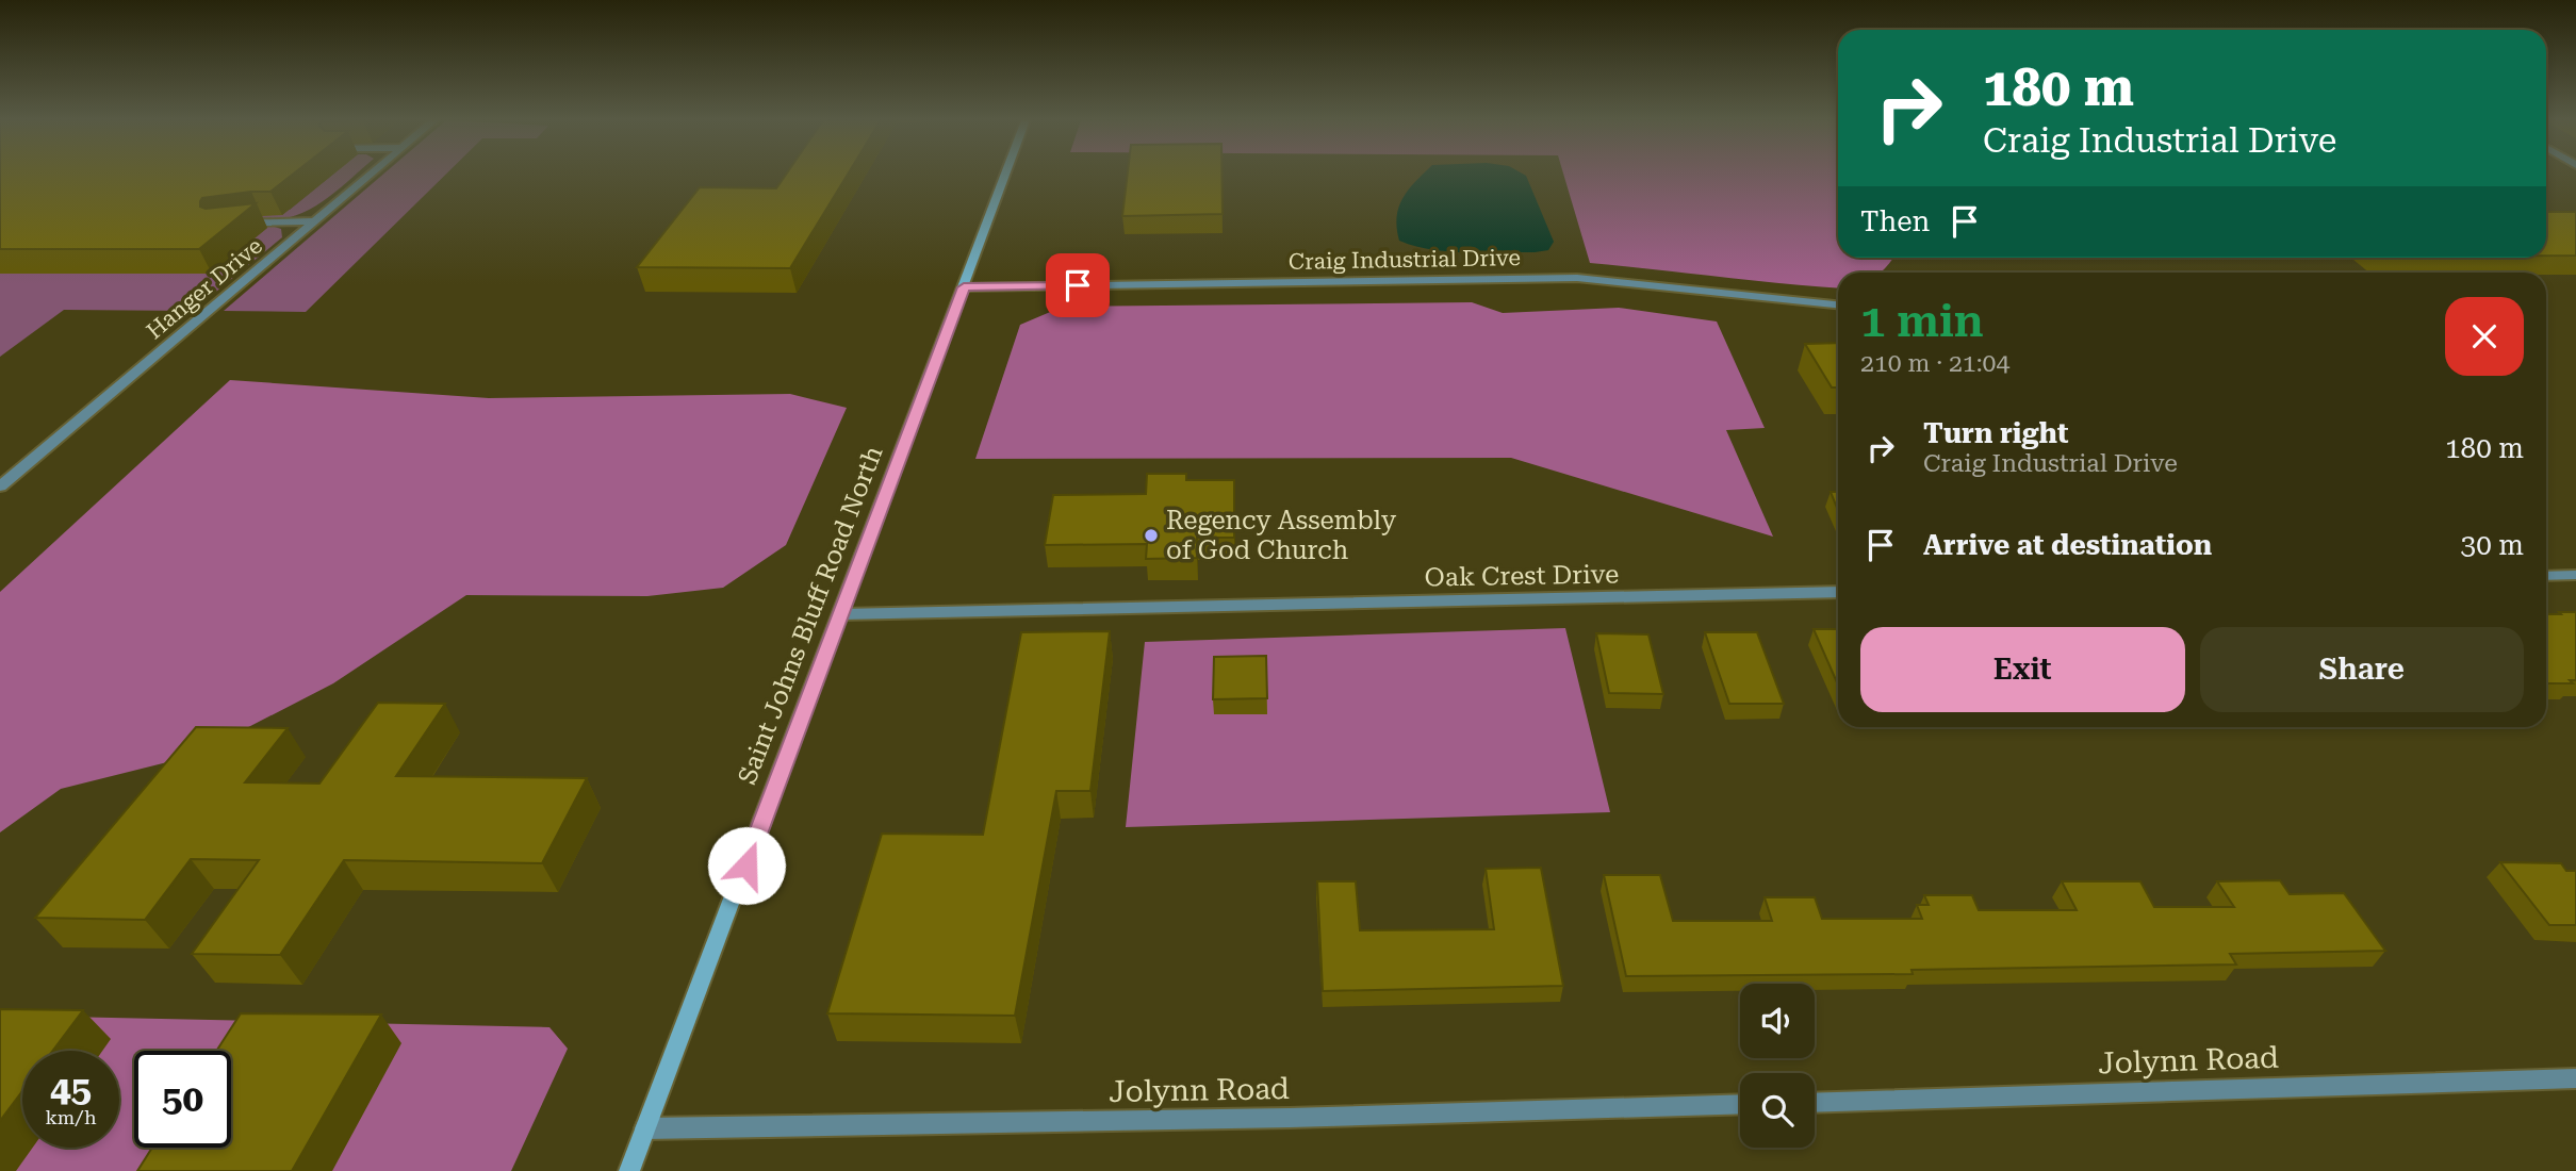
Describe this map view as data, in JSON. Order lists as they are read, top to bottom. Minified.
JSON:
{"streets":{"main road":["Saint Johns Bluff Road North"],"street":["Craig Industrial Drive","Hanger Drive","Oak Crest Drive","Jolynn Road"]},"crossings":[["Craig Industrial Drive","Saint Johns Bluff Road North"],["Oak Crest Drive","Saint Johns Bluff Road North"],["Saint Johns Bluff Road North","Jolynn Road"]],"places":["Regency Assembly of God Church"],"page":{"turn":["180 m","Craig Industrial Drive"],"then":"Then","heading":["1 min","210 m · 21:04"],"list":[{"name":"Turn right","note":"Craig Industrial Drive","value":"180 m"},{"name":"Arrive at destination","value":"30 m"}],"buttons":["Exit","Share"],"speed":"45 km/h","limit":"50"}}
